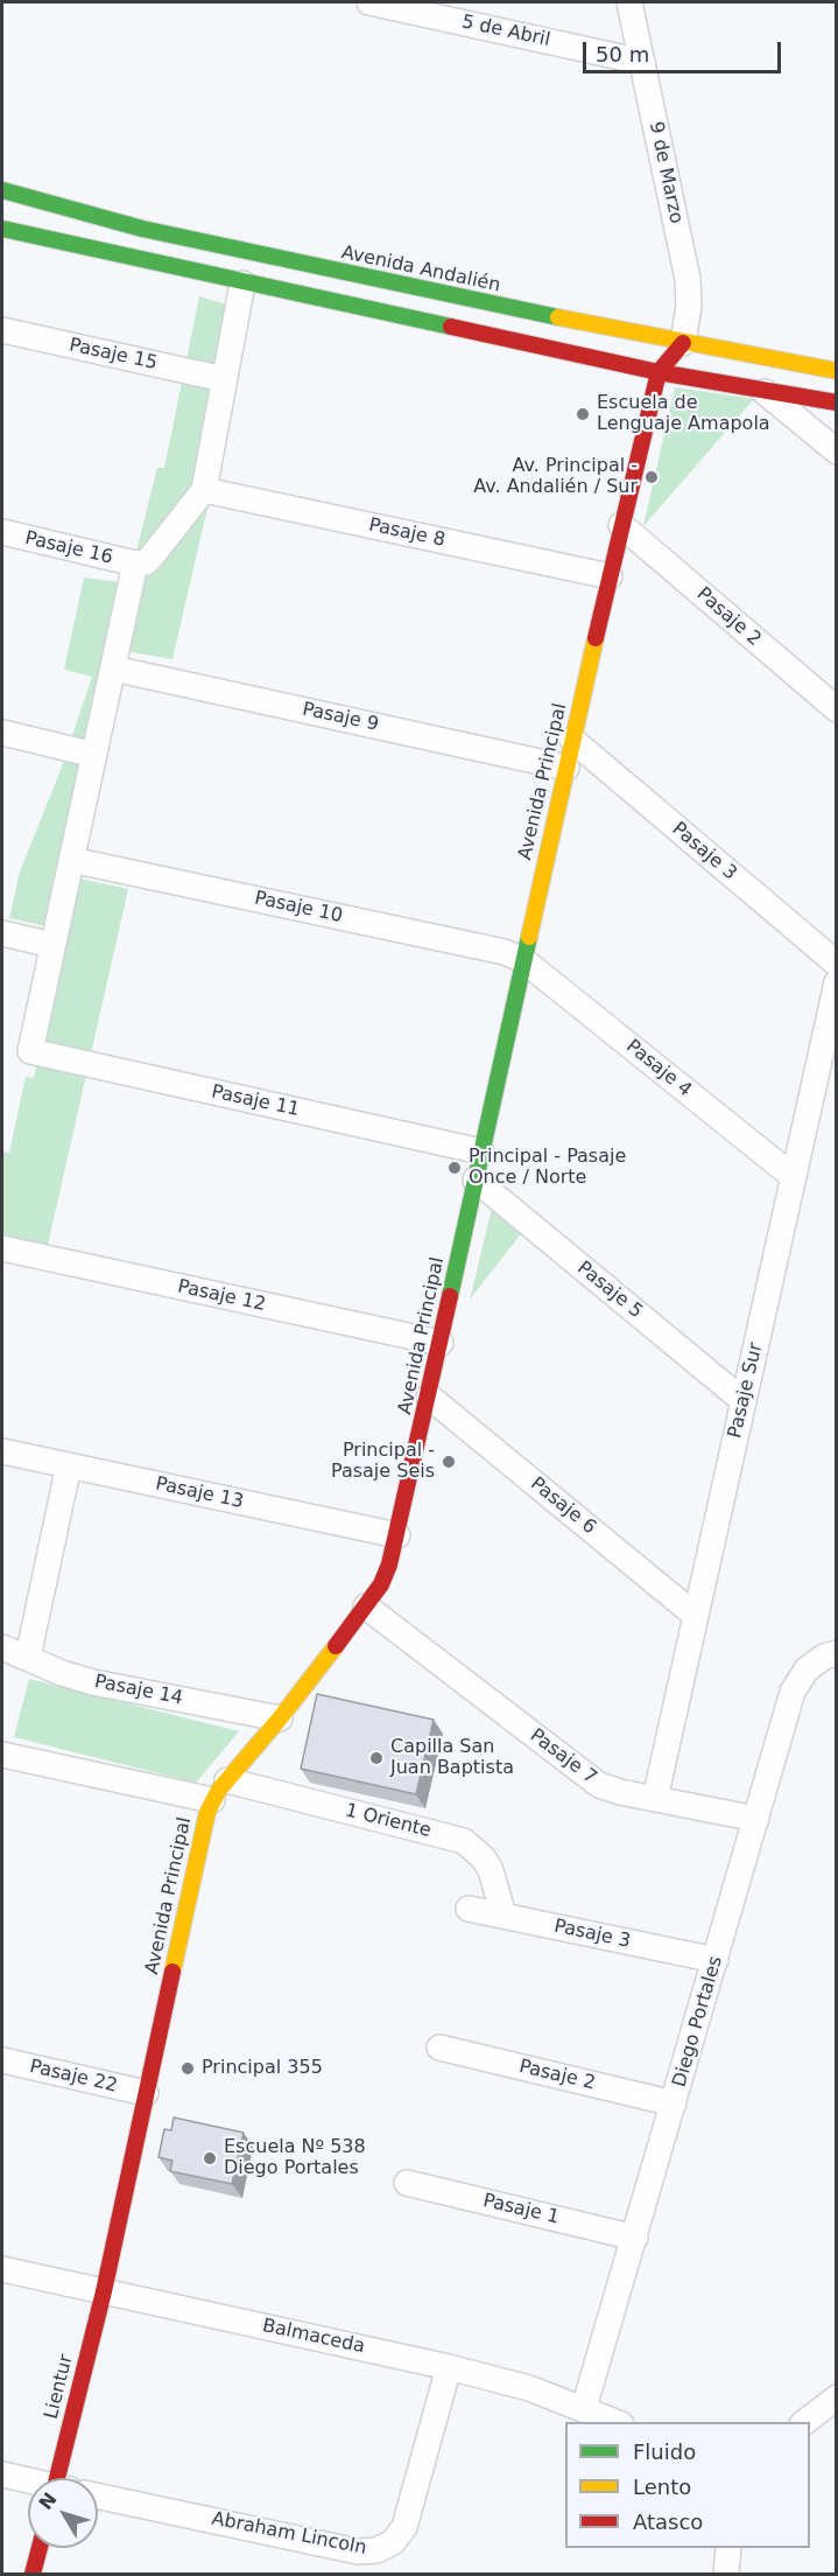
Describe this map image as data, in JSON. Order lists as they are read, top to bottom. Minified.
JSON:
{"streets":{"main road":["Avenida Andalién","Avenida Principal","Lientur"],"street":["5 de Abril","9 de Marzo","Pasaje 15","Pasaje 8","Pasaje 16","Pasaje 2","Pasaje 9","Pasaje 3","Pasaje 10","Pasaje 4","Pasaje 11","Pasaje 5","Pasaje 12","Pasaje Sur","Pasaje 13","Pasaje 6","Pasaje 14","Pasaje 7","1 Oriente","Diego Portales","Pasaje 22","Pasaje 1","Balmaceda","Abraham Lincoln"]},"crossings":[["5 de Abril","9 de Marzo"],["9 de Marzo","Avenida Andalién"],["9 de Marzo","Avenida Principal"],["Avenida Andalién","Avenida Principal"],["Pasaje 8","Avenida Principal"],["Pasaje 2","Avenida Principal"],["Pasaje 2","Diego Portales"],["Pasaje 9","Avenida Principal"],["Avenida Principal","Pasaje 3"],["Avenida Principal","Pasaje 10"],["Avenida Principal","Pasaje 4"],["Avenida Principal","Pasaje 11"],["Avenida Principal","Pasaje 5"],["Avenida Principal","Pasaje 12"],["Avenida Principal","Pasaje 13"],["Avenida Principal","Pasaje 6"],["Avenida Principal","Pasaje 14"],["Avenida Principal","Pasaje 7"],["Avenida Principal","1 Oriente"],["Avenida Principal","Pasaje 22"],["Avenida Principal","Balmaceda"],["Avenida Principal","Lientur"],["Pasaje 3","1 Oriente"],["Pasaje 3","Diego Portales"],["Pasaje 10","Pasaje 4"],["Pasaje 4","Pasaje Sur"],["Pasaje 5","Pasaje Sur"],["Pasaje Sur","Pasaje 6"],["Pasaje Sur","Pasaje 7"],["Pasaje 7","Diego Portales"],["Diego Portales","Pasaje 1"],["Diego Portales","Balmaceda"],["Balmaceda","Lientur"],["Balmaceda","Abraham Lincoln"]],"places":["Escuela de Lenguaje Amapola","Av. Principal - Av. Andalién / Sur","Principal - Pasaje Once / Norte","Principal - Pasaje Seis","Capilla San Juan Baptista","Principal 355","Escuela Nº 538 Diego Portales"],"legend":["Fluido","Lento","Atasco"],"scale_bar":"50 m","north":"top left"}
